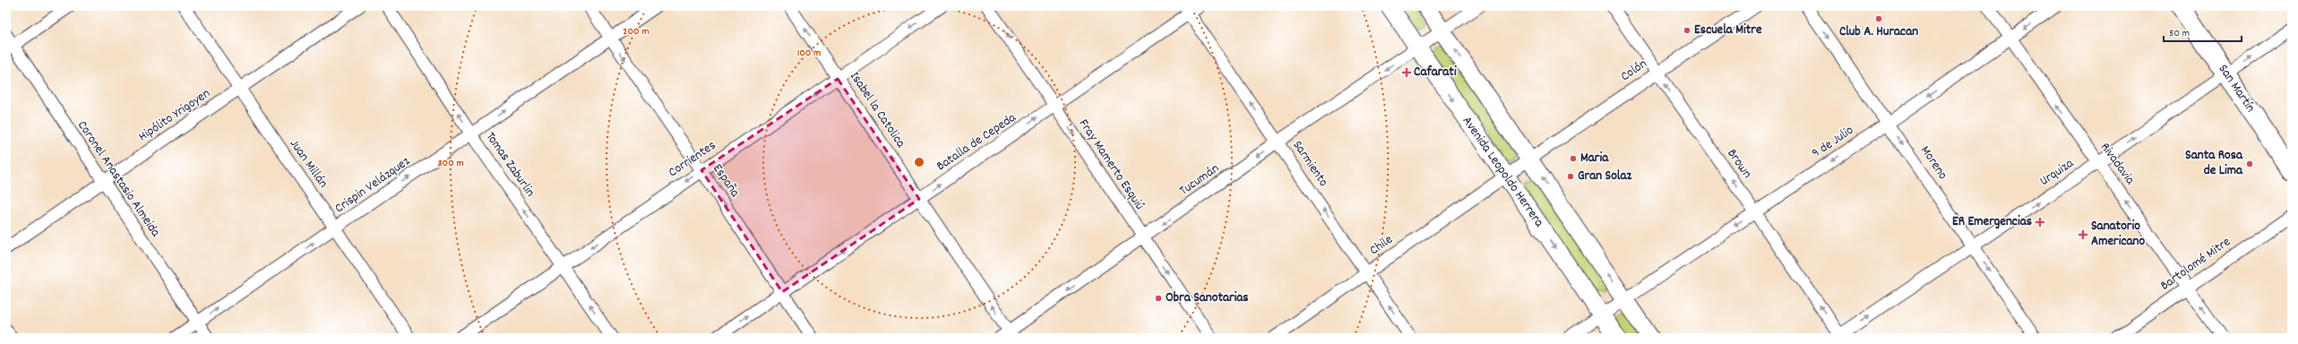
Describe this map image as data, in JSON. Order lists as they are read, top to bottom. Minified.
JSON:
{"streets":{"main road":["San Martín"],"street":["Colón","Isabel la Catolica","Hipólito Yrigoyen","Batalla de Cepeda","9 de Julio","Corrientes","Moreno","Juan Millán","Sarmiento","Brown","Rivadavia","Tomas Zaburlin","Fray Mamerto Esquiú","Avenida Leopoldo Herrera","Urquiza","Coronel Anastasio Almeida","Tucumán","España","Crispin Velázquez","Chile","Bartolomé Mitre"]},"crossings":[["Colón","Brown"],["Colón","Avenida Leopoldo Herrera"],["Colón","Chile"],["San Martín","Urquiza"],["Isabel la Catolica","Batalla de Cepeda"],["Isabel la Catolica","Corrientes"],["Isabel la Catolica","Tucumán"],["Hipólito Yrigoyen","Juan Millán"],["Hipólito Yrigoyen","Coronel Anastasio Almeida"],["Batalla de Cepeda","Sarmiento"],["Batalla de Cepeda","Fray Mamerto Esquiú"],["Batalla de Cepeda","España"],["9 de Julio","Moreno"],["9 de Julio","Brown"],["9 de Julio","Rivadavia"],["9 de Julio","Avenida Leopoldo Herrera"],["Corrientes","Tomas Zaburlin"],["Corrientes","España"],["Moreno","Urquiza"],["Juan Millán","Crispin Velázquez"],["Sarmiento","Tucumán"],["Sarmiento","Chile"],["Brown","Urquiza"],["Rivadavia","Urquiza"],["Rivadavia","Bartolomé Mitre"],["Tomas Zaburlin","Crispin Velázquez"],["Fray Mamerto Esquiú","Tucumán"],["Avenida Leopoldo Herrera","Tucumán"],["Avenida Leopoldo Herrera","Chile"],["Coronel Anastasio Almeida","Crispin Velázquez"],["España","Crispin Velázquez"]],"one_way":["Isabel la Catolica","Batalla de Cepeda","9 de Julio","Corrientes","Moreno","Sarmiento","Brown","Rivadavia","Tomas Zaburlin","Fray Mamerto Esquiú","Urquiza","Tucumán","España","Crispin Velázquez"],"places":{"other":["Club A. Huracan","Escuela Mitre","Maria","Santa Rosa de Lima","Gran Solaz","Obra Sanotarias"],"health":["Cafarati","ER Emergencias","Sanatorio Americano"]},"scale_bar":"50 m","rings":["200 m","100 m","300 m"]}
